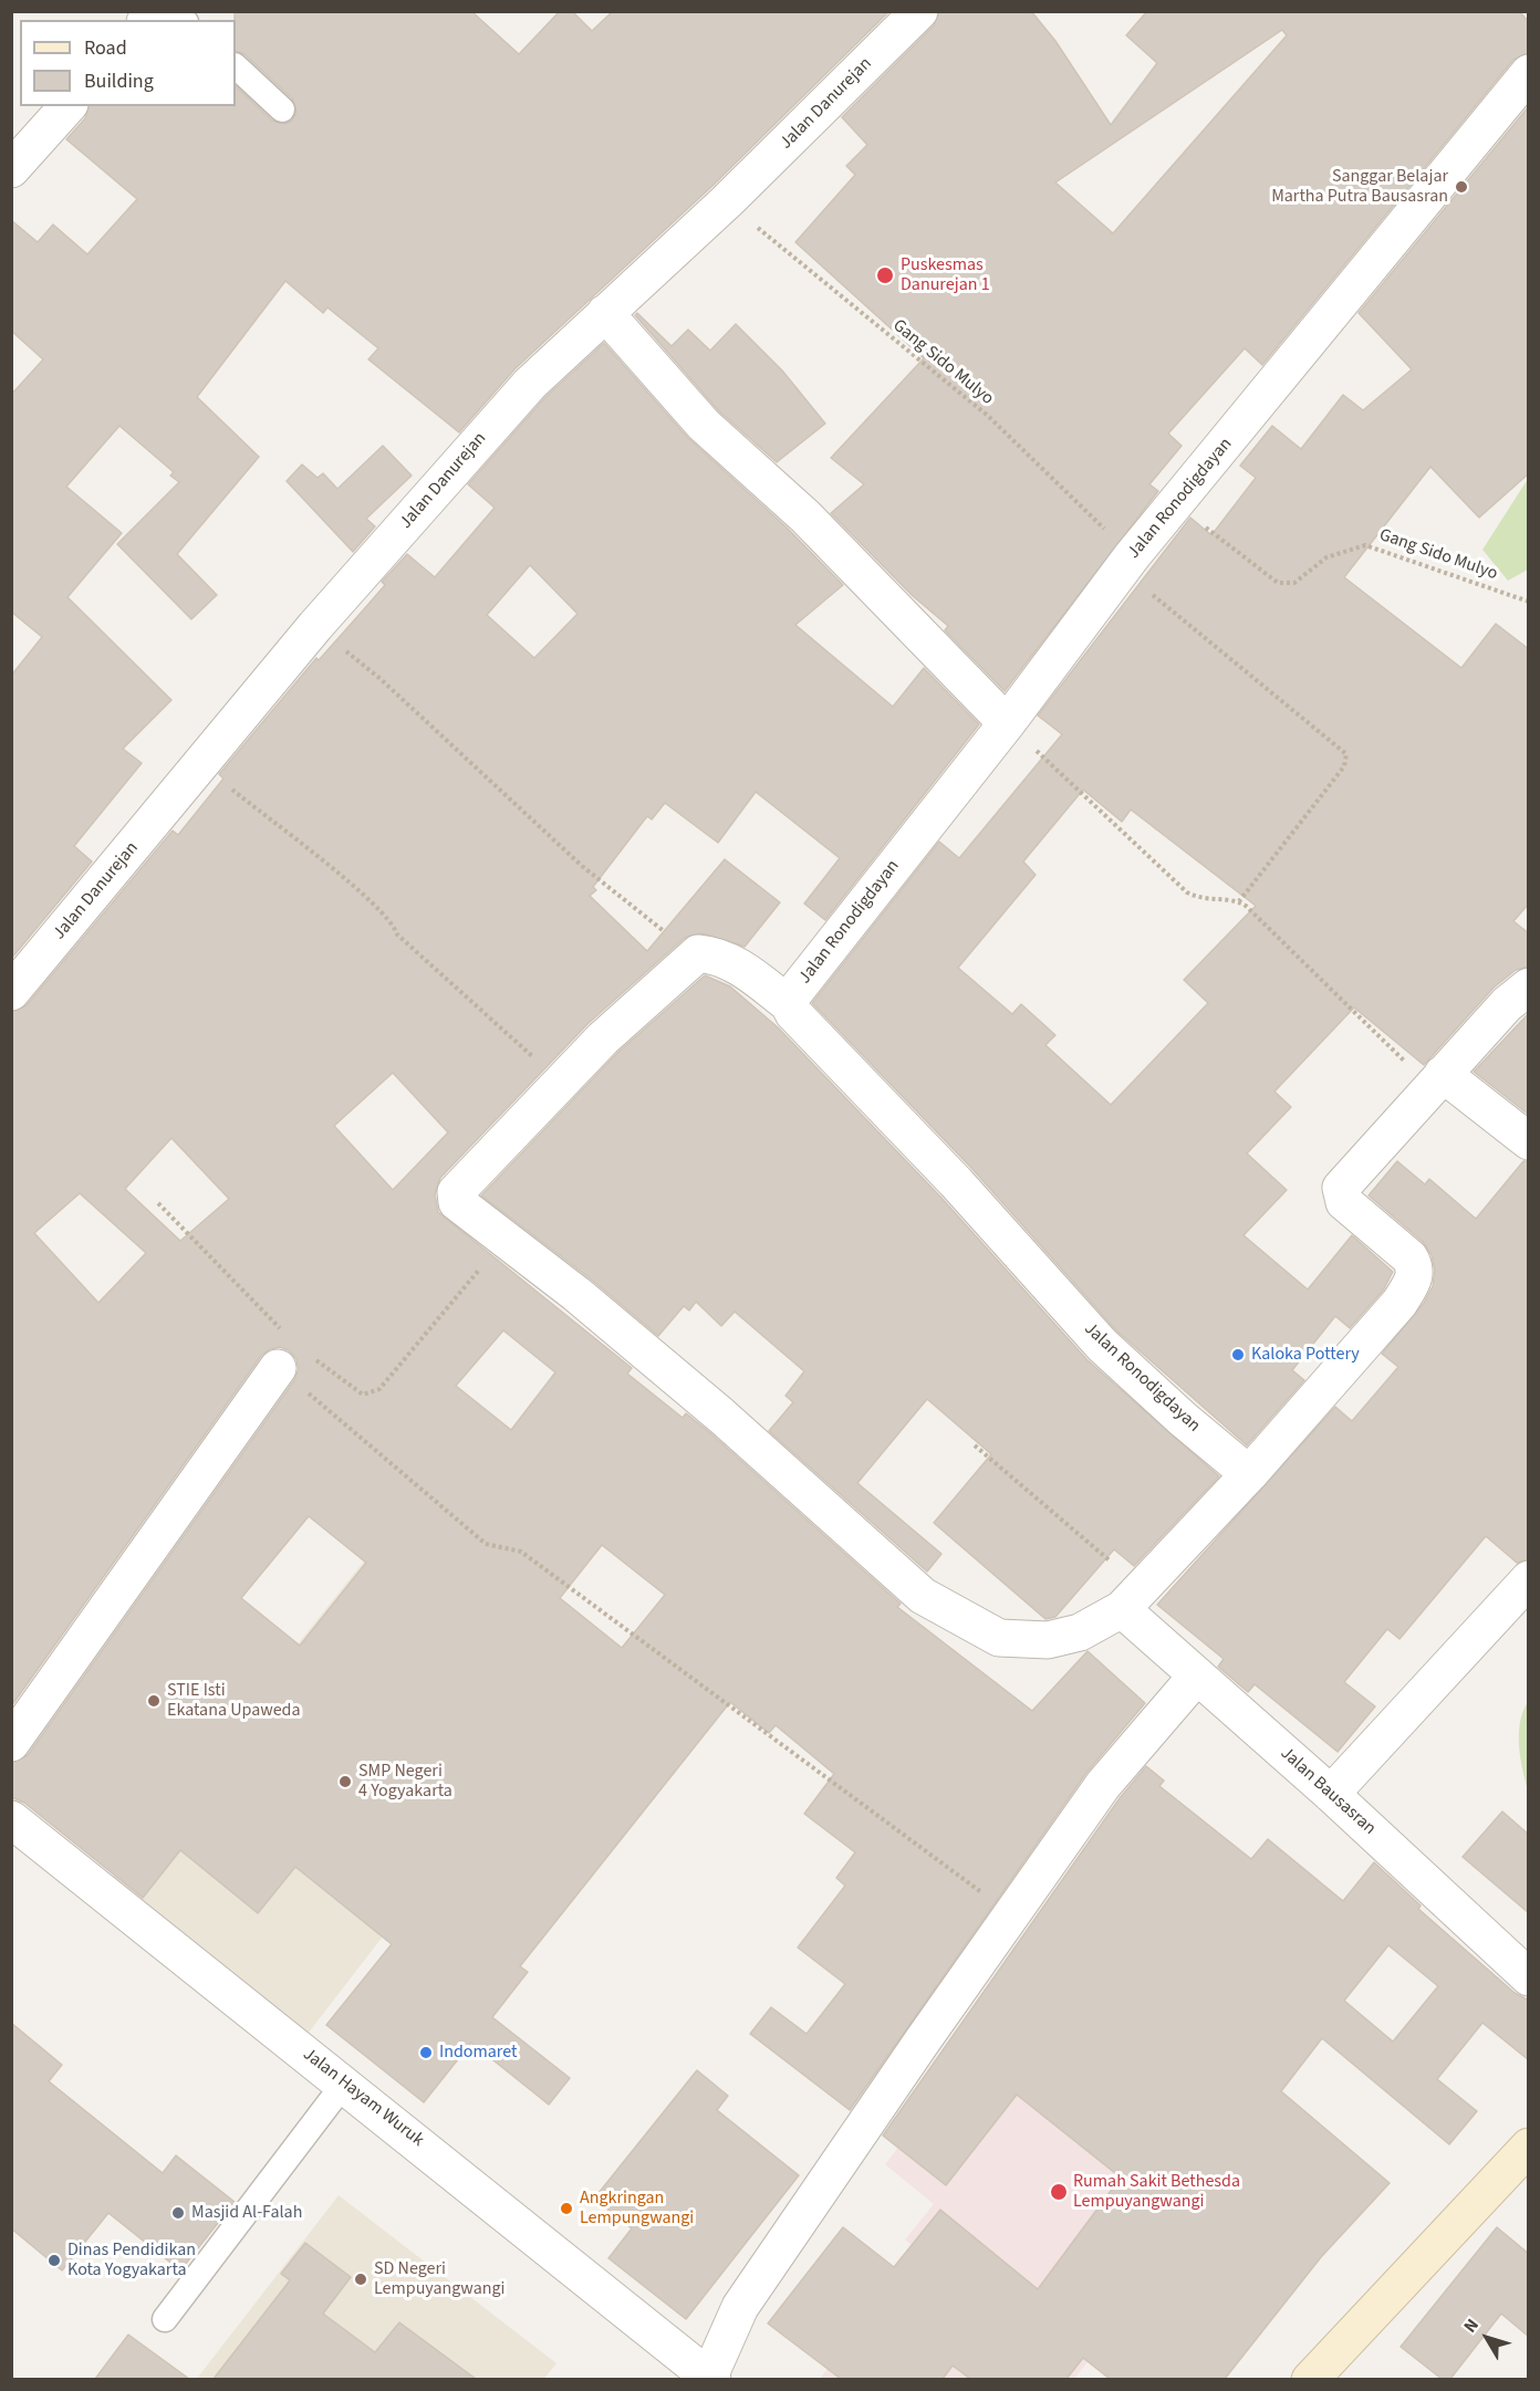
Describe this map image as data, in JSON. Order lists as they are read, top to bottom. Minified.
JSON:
{"streets":{"street":["Jalan Danurejan","Jalan Ronodigdayan","Jalan Bausasran","Jalan Hayam Wuruk"],"path":["Gang Sido Mulyo"]},"crossings":[["Jalan Danurejan","Gang Sido Mulyo"],["Gang Sido Mulyo","Jalan Ronodigdayan"]],"places":["Sanggar Belajar Martha Putra Bausasran","Puskesmas Danurejan 1","Kaloka Pottery","STIE Isti Ekatana Upaweda","SMP Negeri 4 Yogyakarta","Indomaret","Rumah Sakit Bethesda Lempuyangwangi","Angkringan Lempungwangi","Masjid Al-Falah","Dinas Pendidikan Kota Yogyakarta","SD Negeri Lempuyangwangi"],"legend":["Road","Building"],"north":"top left"}
